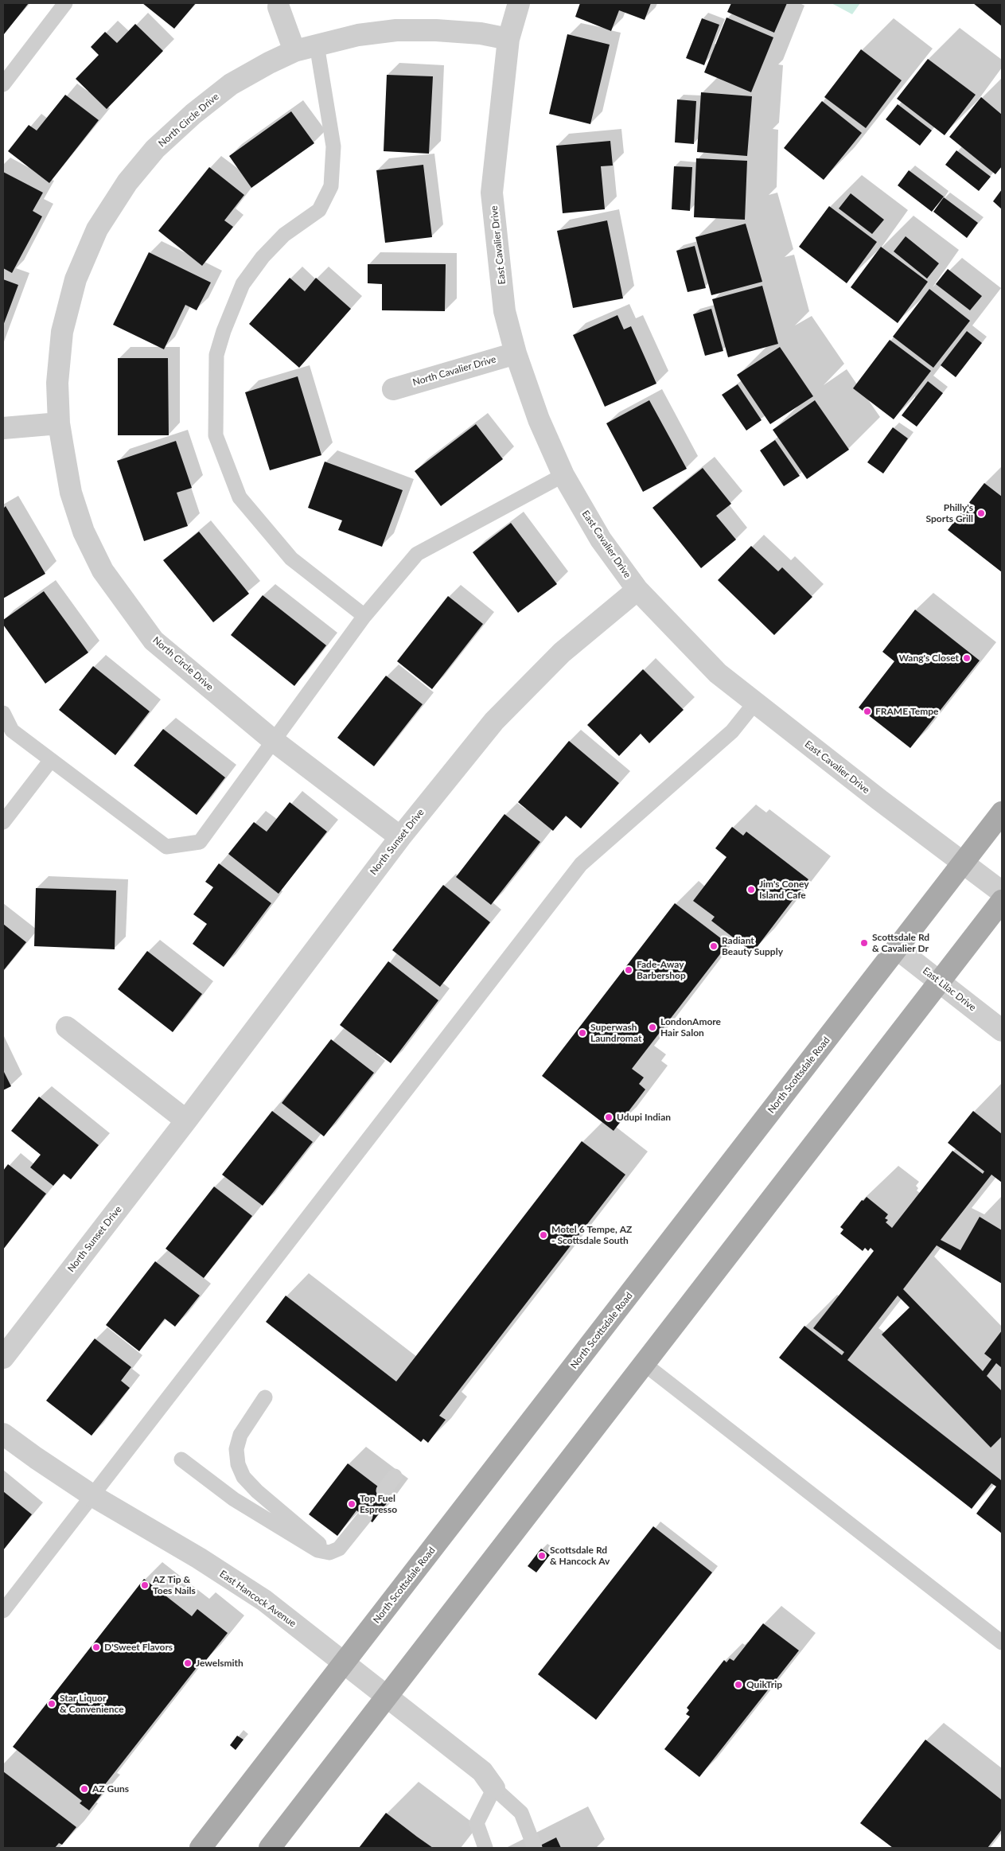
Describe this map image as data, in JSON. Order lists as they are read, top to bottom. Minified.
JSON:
{"streets":{"main road":["North Scottsdale Road"],"street":["North Circle Drive","East Cavalier Drive","North Cavalier Drive","North Sunset Drive","East Lilac Drive","East Hancock Avenue"]},"crossings":[["North Circle Drive","East Cavalier Drive"],["North Circle Drive","North Sunset Drive"],["East Cavalier Drive","North Cavalier Drive"],["East Cavalier Drive","North Sunset Drive"],["East Cavalier Drive","North Scottsdale Road"],["East Lilac Drive","North Scottsdale Road"],["North Scottsdale Road","East Hancock Avenue"]],"places":["Philly's Sports Grill","Wang's Closet","FRAME Tempe","Jim's Coney Island Cafe","Scottsdale Rd & Cavalier Dr","Radiant Beauty Supply","Fade-Away Barbershop","LondonAmore Hair Salon","Superwash Laundromat","Udupi Indian","Motel 6 Tempe, AZ - Scottsdale South","Top Fuel Espresso","Scottsdale Rd & Hancock Av","AZ Tip & Toes Nails","D'Sweet Flavors","Jewelsmith","QuikTrip","Star Liquor & Convenience","AZ Guns"]}
